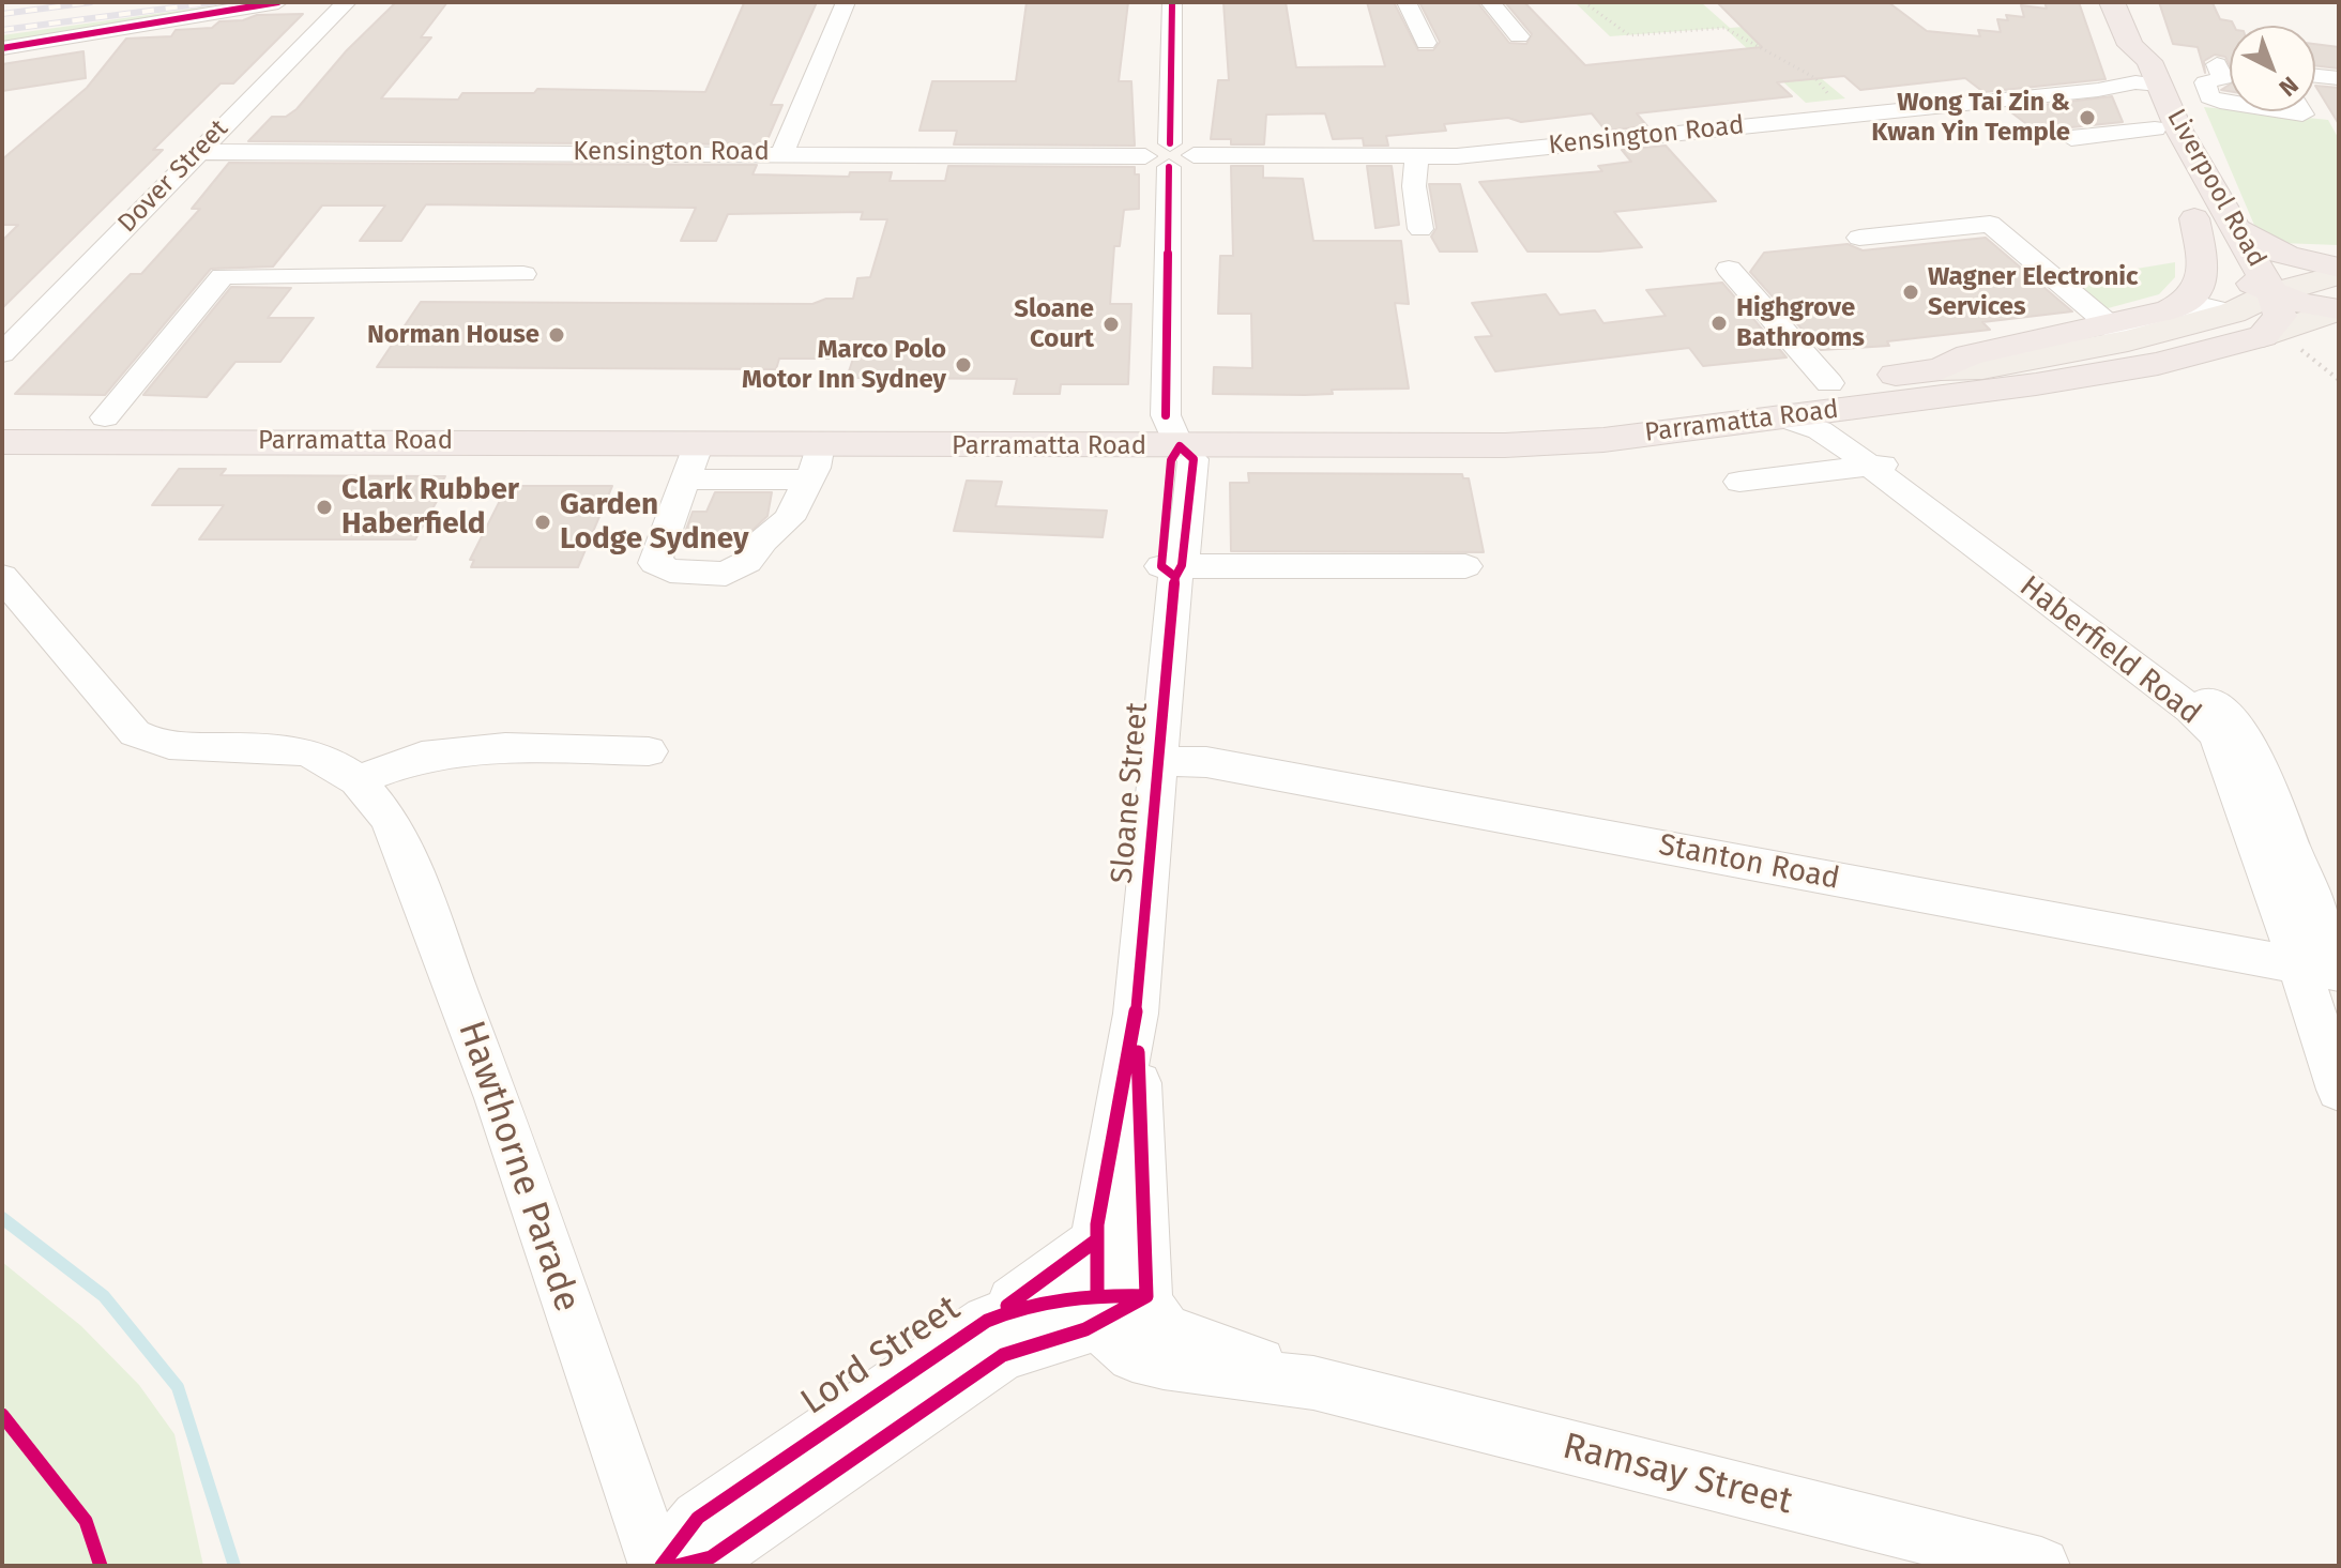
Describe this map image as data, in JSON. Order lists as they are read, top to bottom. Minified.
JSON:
{"streets":{"highway":["Liverpool Road","Parramatta Road"],"street":["Kensington Road","Dover Street","Haberfield Road","Sloane Street","Stanton Road","Hawthorne Parade","Lord Street","Ramsay Street"]},"crossings":[["Kensington Road","Dover Street"],["Kensington Road","Liverpool Road"],["Kensington Road","Sloane Street"],["Liverpool Road","Parramatta Road"],["Parramatta Road","Haberfield Road"],["Parramatta Road","Sloane Street"],["Haberfield Road","Stanton Road"],["Sloane Street","Stanton Road"],["Sloane Street","Lord Street"],["Sloane Street","Ramsay Street"],["Hawthorne Parade","Lord Street"],["Lord Street","Ramsay Street"]],"places":["Wong Tai Zin & Kwan Yin Temple","Wagner Electronic Services","Highgrove Bathrooms","Sloane Court","Norman House","Marco Polo Motor Inn Sydney","Clark Rubber Haberfield","Garden Lodge Sydney"],"north":"bottom right"}
